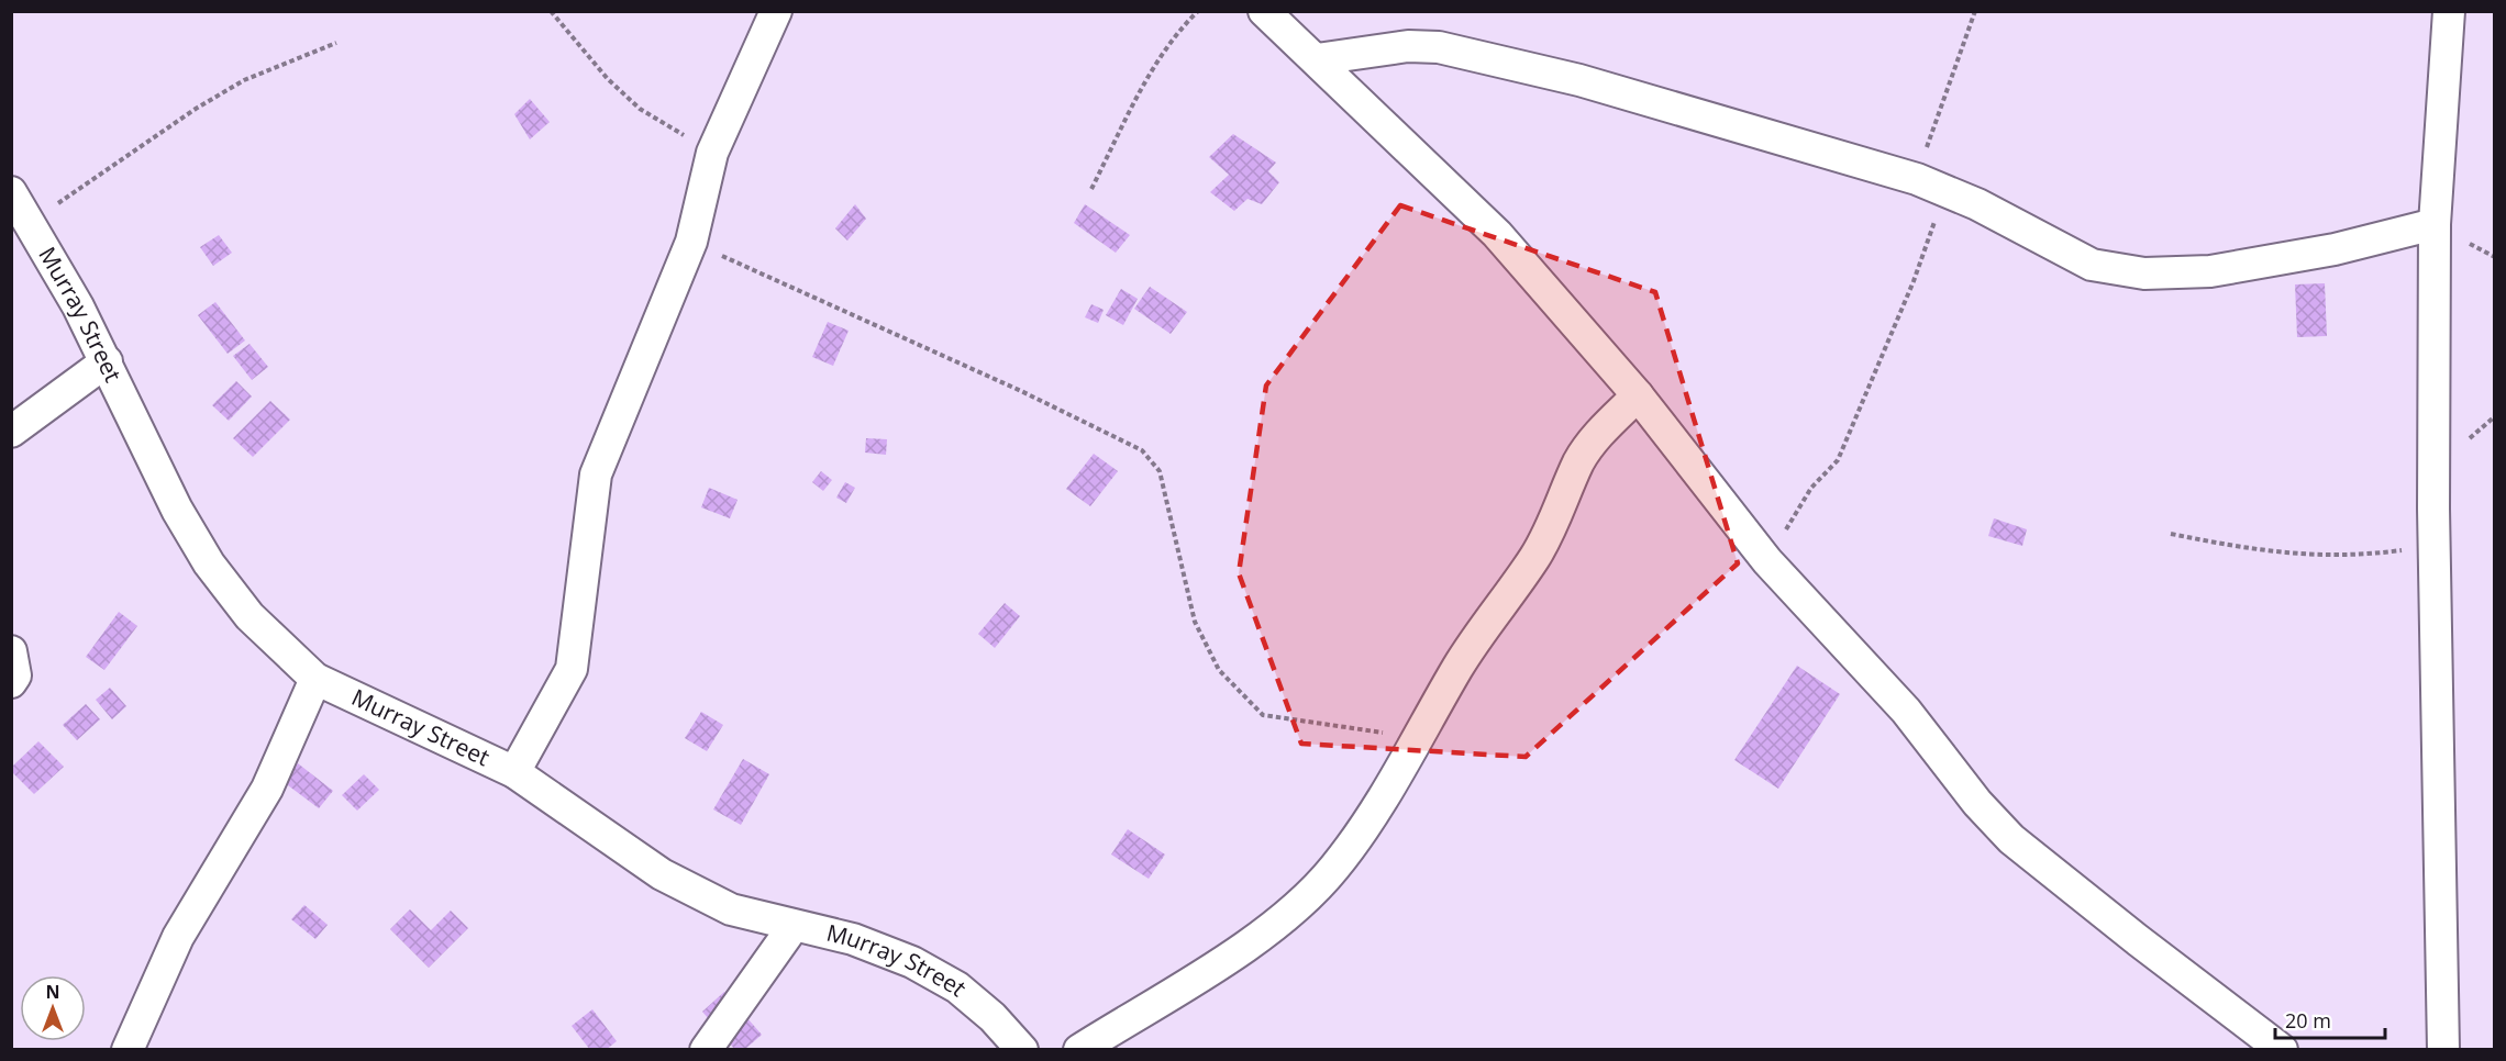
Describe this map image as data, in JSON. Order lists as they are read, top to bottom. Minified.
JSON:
{"streets":{"street":["Murray Street"]},"scale_bar":"20 m","north":"top"}
